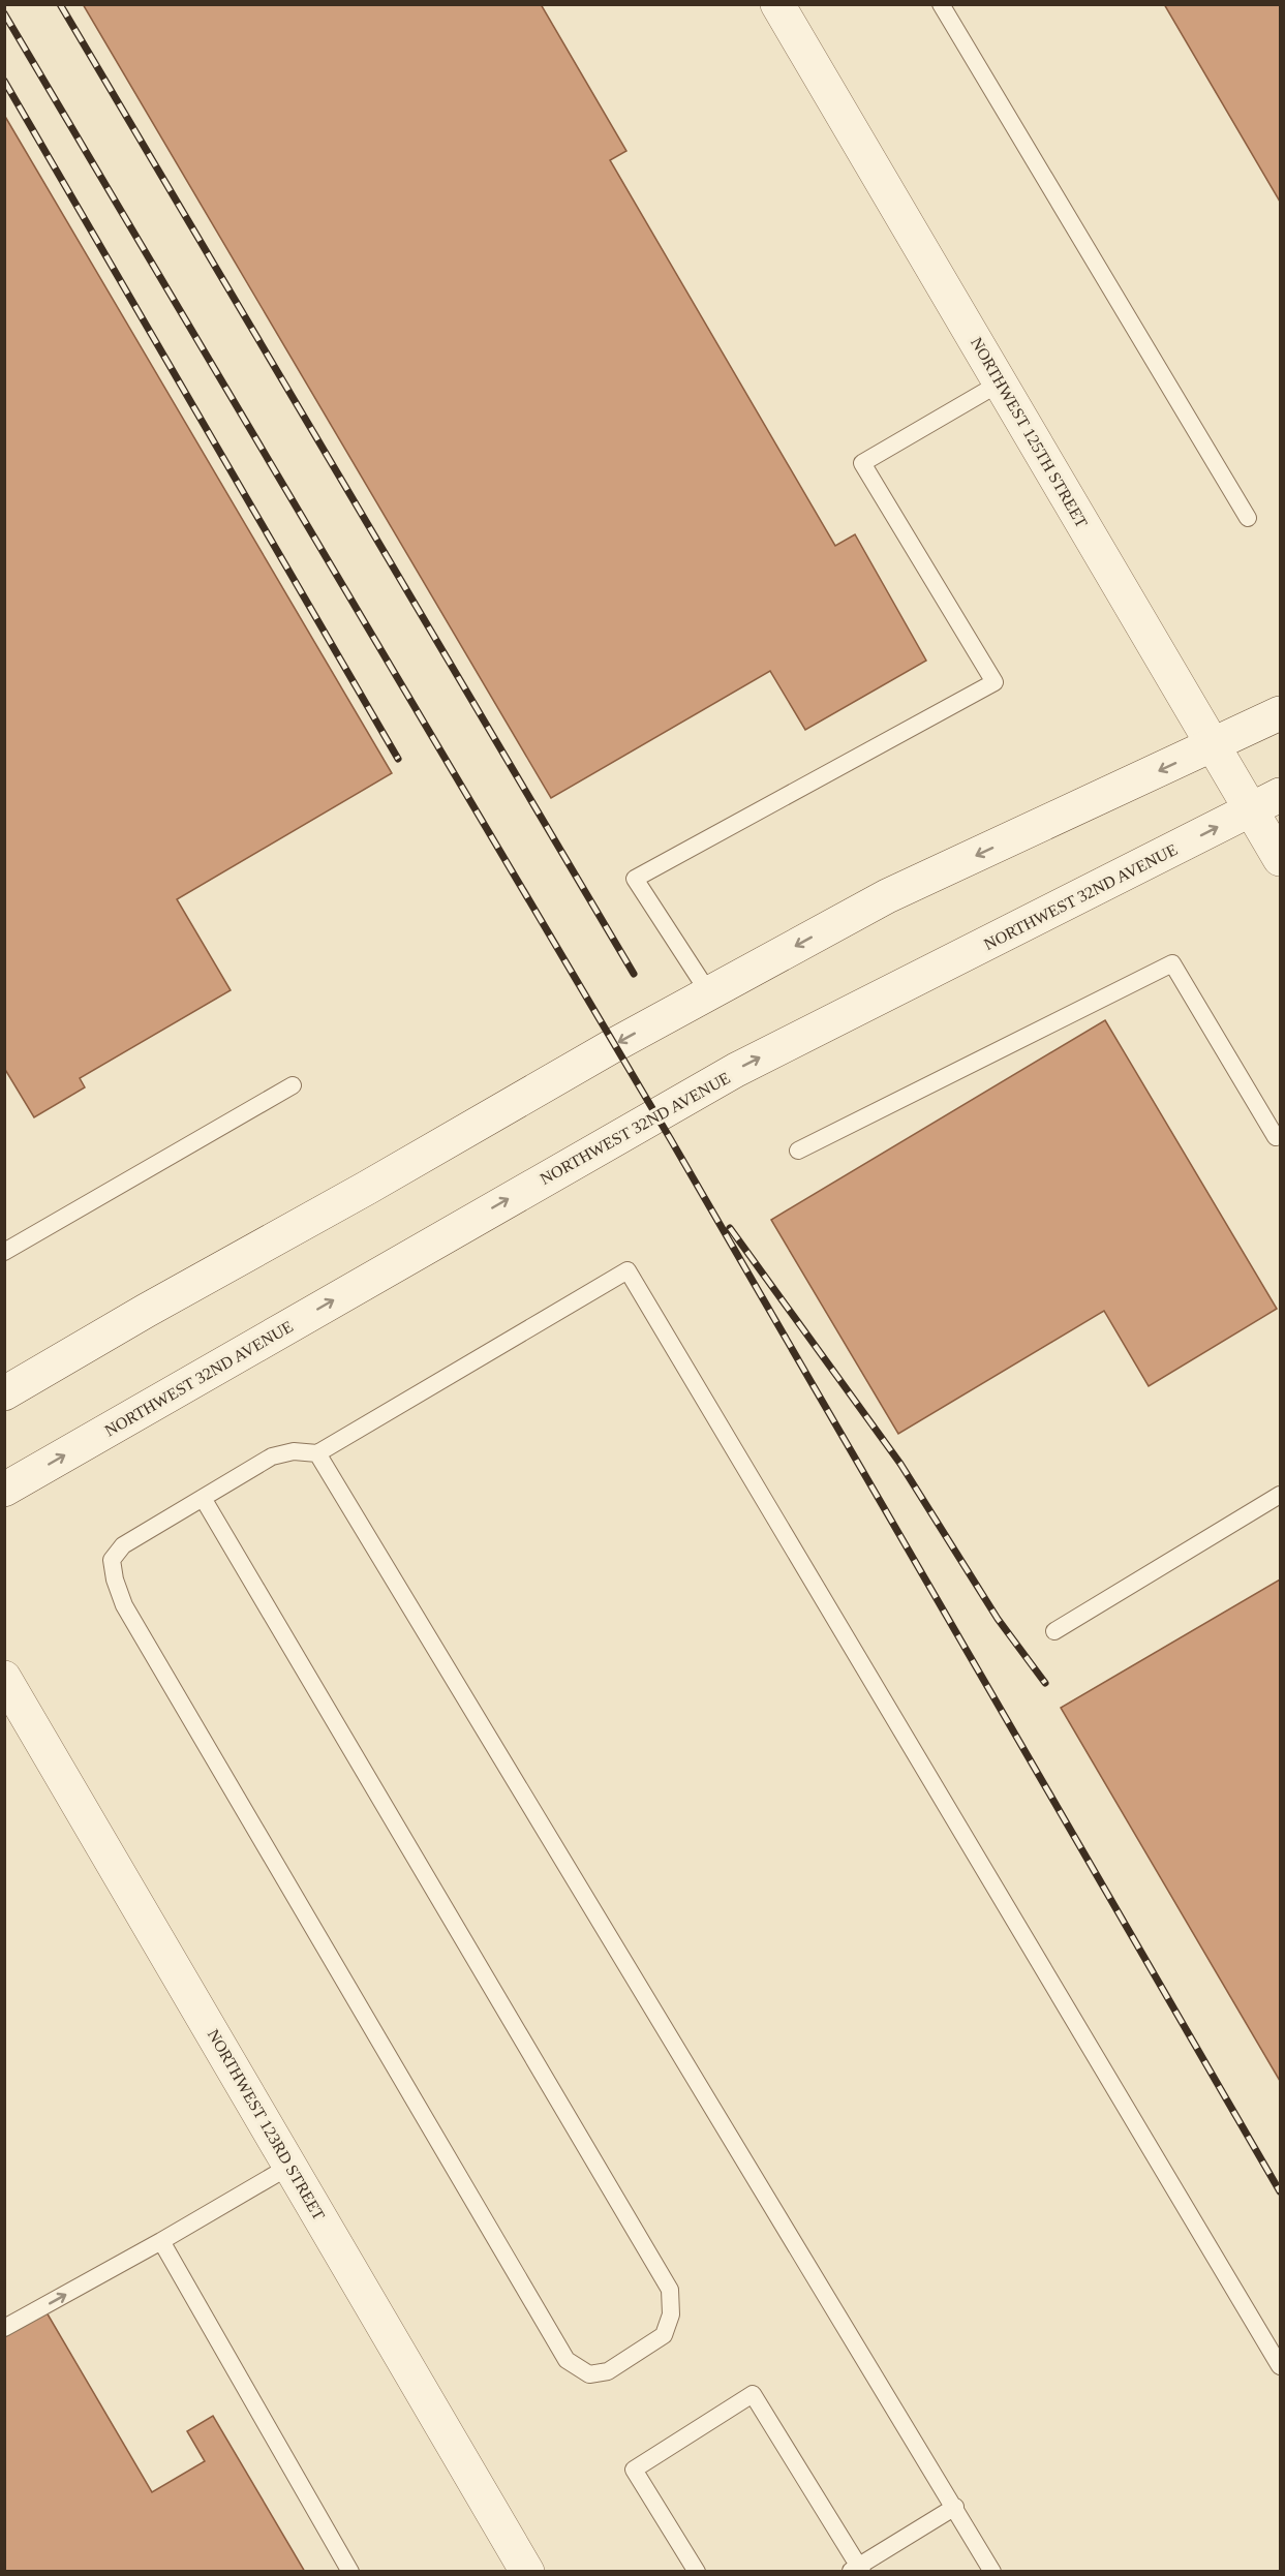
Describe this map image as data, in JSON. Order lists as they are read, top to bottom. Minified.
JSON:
{"streets":{"main road":["NORTHWEST 125TH STREET","NORTHWEST 32ND AVENUE","NORTHWEST 123RD STREET"]},"crossings":[["NORTHWEST 125TH STREET","NORTHWEST 32ND AVENUE"]]}
